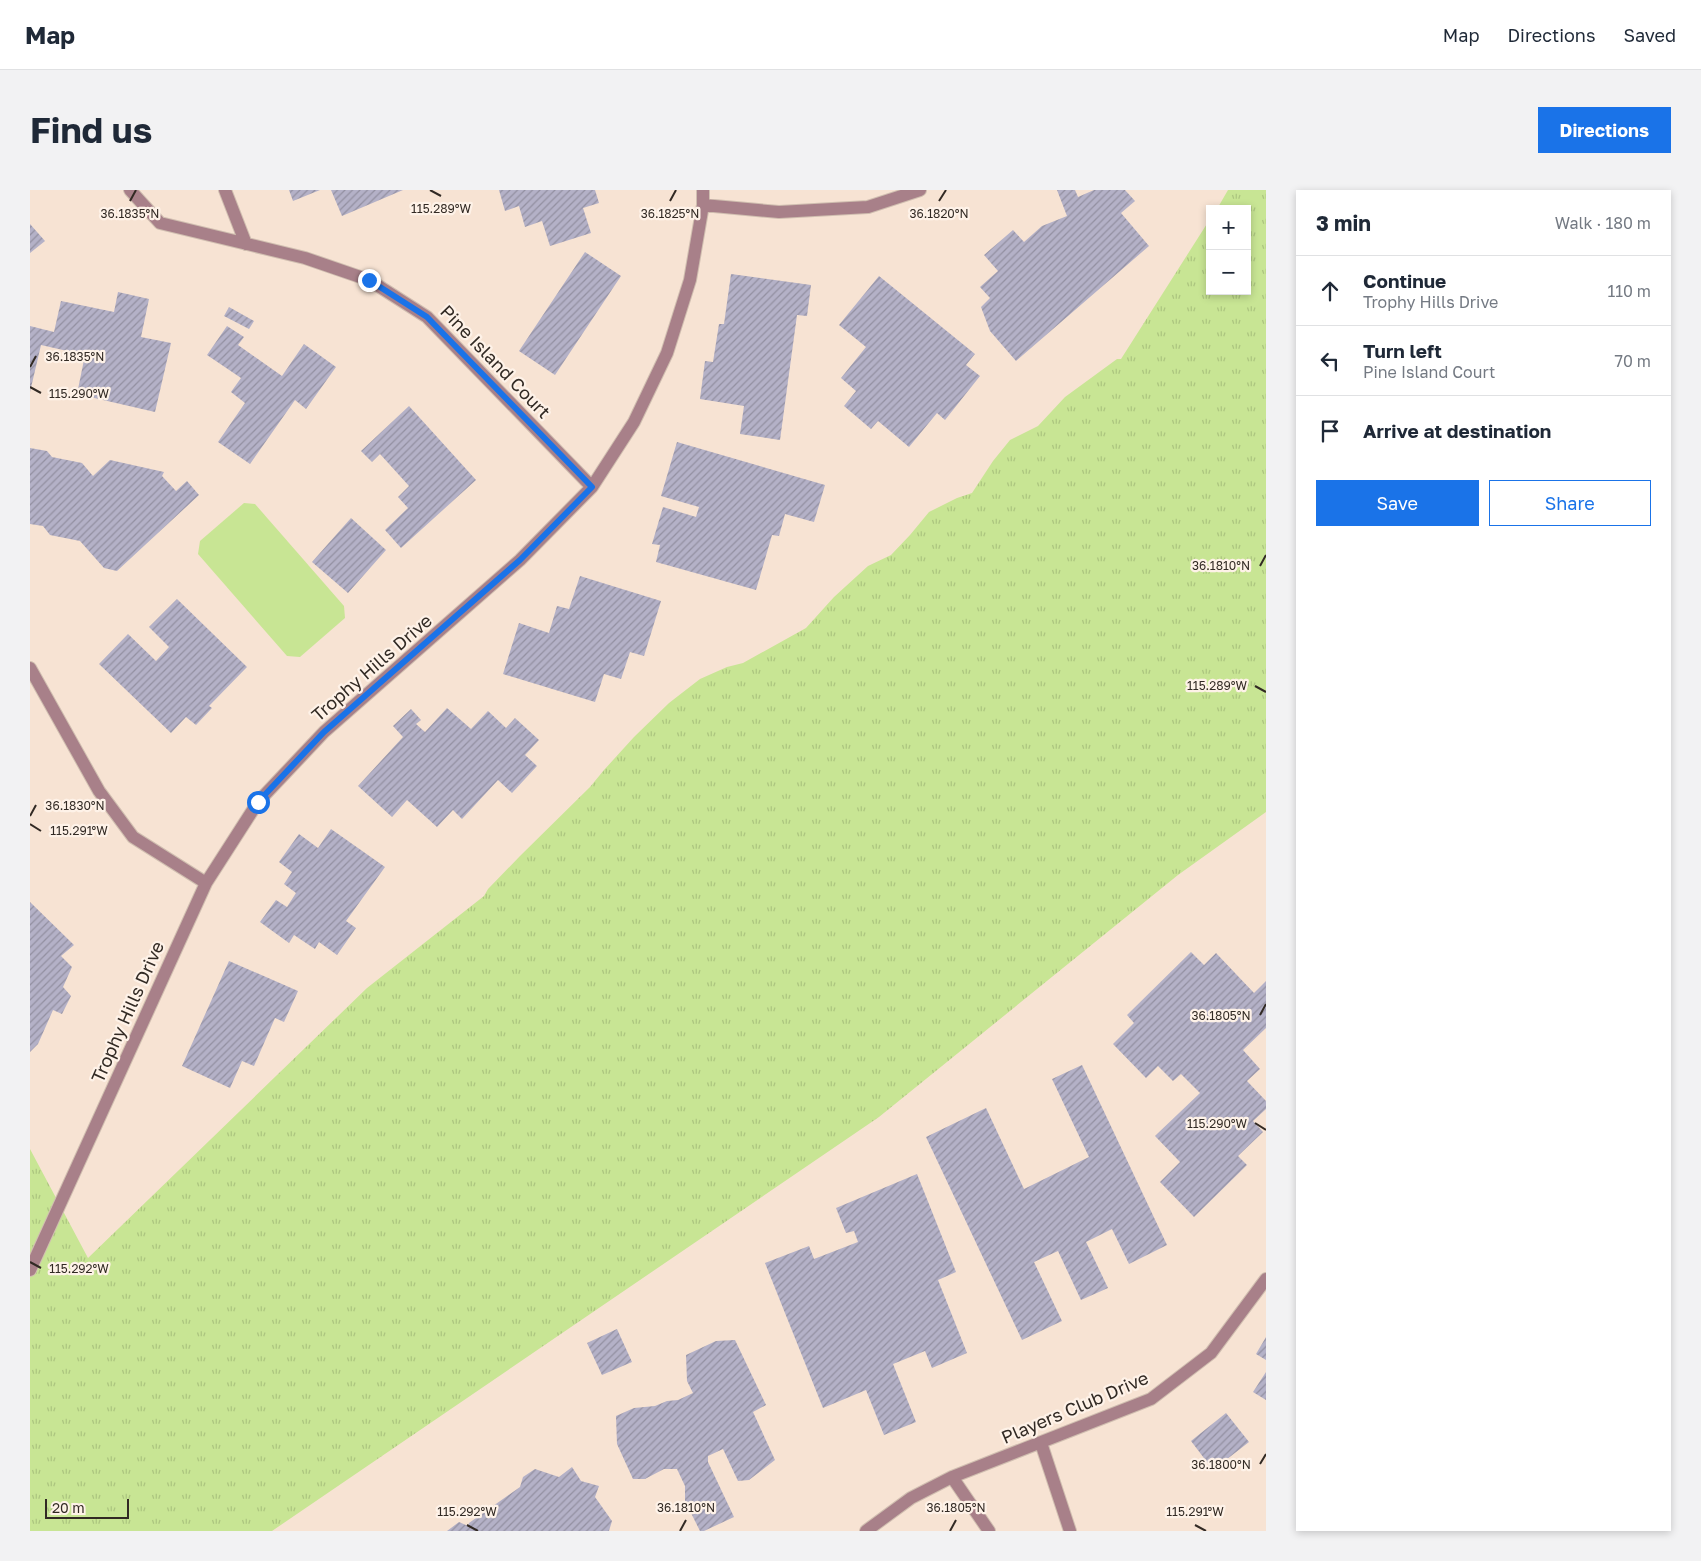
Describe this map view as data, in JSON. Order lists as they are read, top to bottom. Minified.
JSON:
{"streets":{"street":["Pine Island Court","Trophy Hills Drive","Players Club Drive"]},"crossings":[["Pine Island Court","Trophy Hills Drive"]],"scale_bar":"20 m","page":{"header":"Map","nav":["Map","Directions","Saved"],"buttons":["Directions",["Save","Share"]],"title":"Find us","heading":["3 min","Walk · 180 m"],"map_buttons":["+","−"],"list":[["Continue","Trophy Hills Drive","110 m"],["Turn left","Pine Island Court","70 m"],"Arrive at destination"],"scale":"20 m"},"coordinates":["115.289°W","36.1835°N","36.1825°N","36.1820°N","115.290°W","36.1810°N","36.1830°N","115.291°W","36.1805°N","115.292°W","36.1800°N"]}
